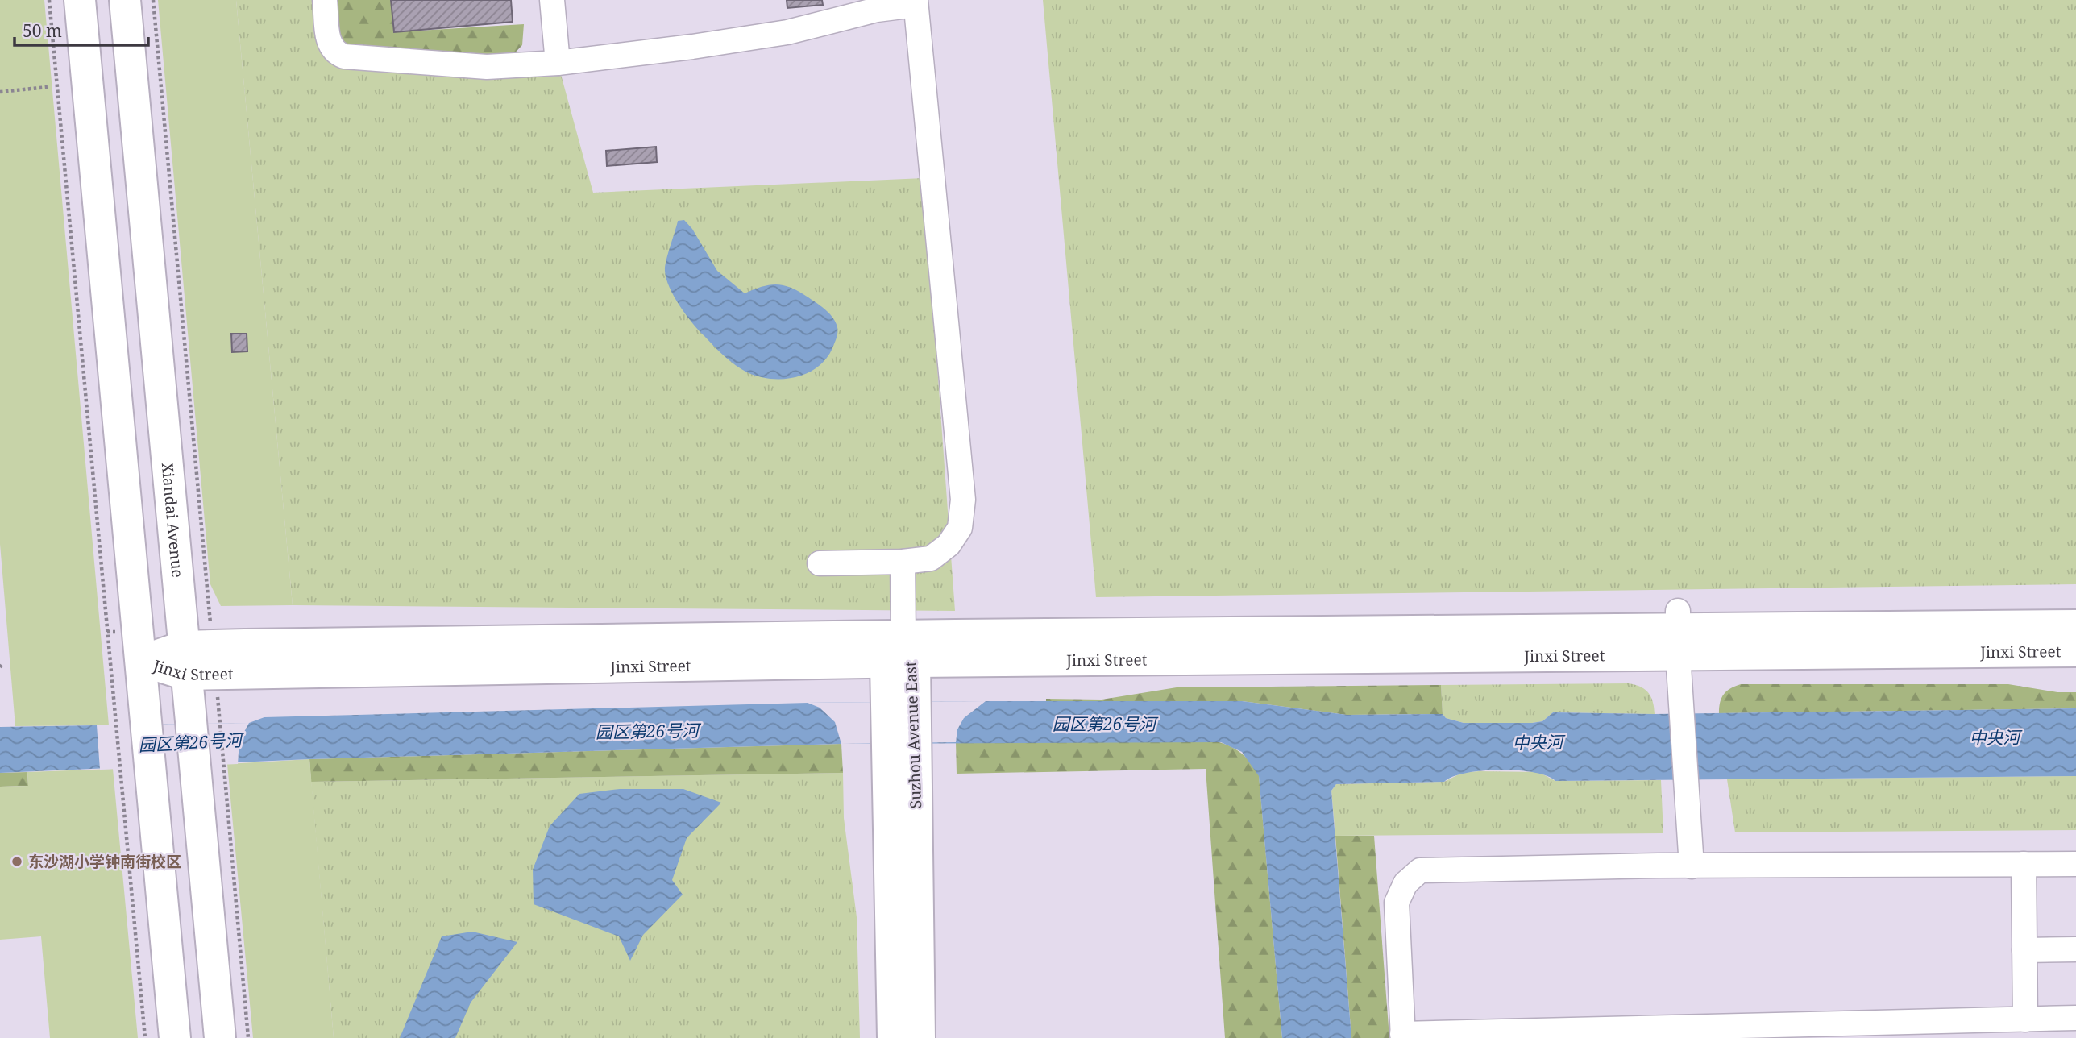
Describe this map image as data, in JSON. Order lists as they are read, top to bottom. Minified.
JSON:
{"streets":{"main road":["Xiandai Avenue","Jinxi Street","Suzhou Avenue East"]},"crossings":[["Xiandai Avenue","Jinxi Street"],["Jinxi Street","Suzhou Avenue East"]],"water":["园区第26号河","中央河"],"places":["东沙湖小学钟南街校区"],"scale_bar":"50 m"}
